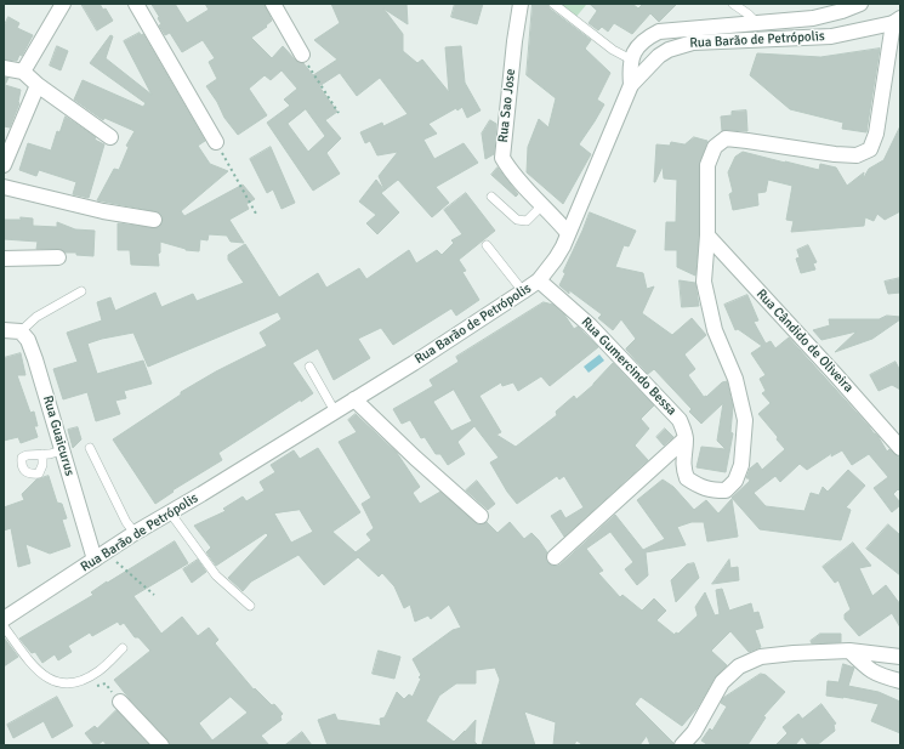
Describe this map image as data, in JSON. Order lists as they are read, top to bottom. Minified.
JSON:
{"streets":{"street":["Rua Barão de Petrópolis","Rua Sao Jose","Rua Cândido de Oliveira","Rua Gumercindo Bessa","Rua Guaicurus"]},"crossings":[["Rua Barão de Petrópolis","Rua Sao Jose"],["Rua Barão de Petrópolis","Rua Gumercindo Bessa"],["Rua Barão de Petrópolis","Rua Guaicurus"],["Rua Cândido de Oliveira","Rua Gumercindo Bessa"]]}
